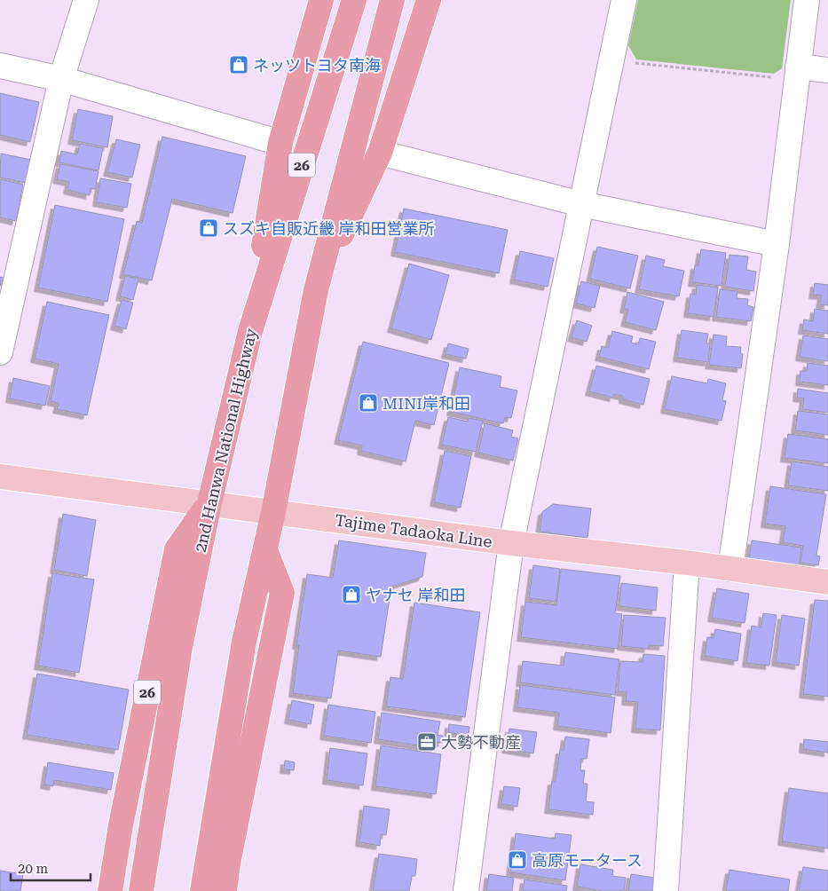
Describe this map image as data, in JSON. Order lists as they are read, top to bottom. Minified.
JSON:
{"streets":{"highway":["26","2nd Hanwa National Highway"],"main road":["Tajime Tadaoka Line"]},"crossings":[["26","2nd Hanwa National Highway"],["26","Tajime Tadaoka Line"],["2nd Hanwa National Highway","Tajime Tadaoka Line"]],"places":{"shop":["ネッツトヨタ南海","スズキ自販近畿 岸和田営業所","MINI岸和田","ヤナセ 岸和田","高原モータース"],"office":["大勢不動産"]},"scale_bar":"20 m"}
